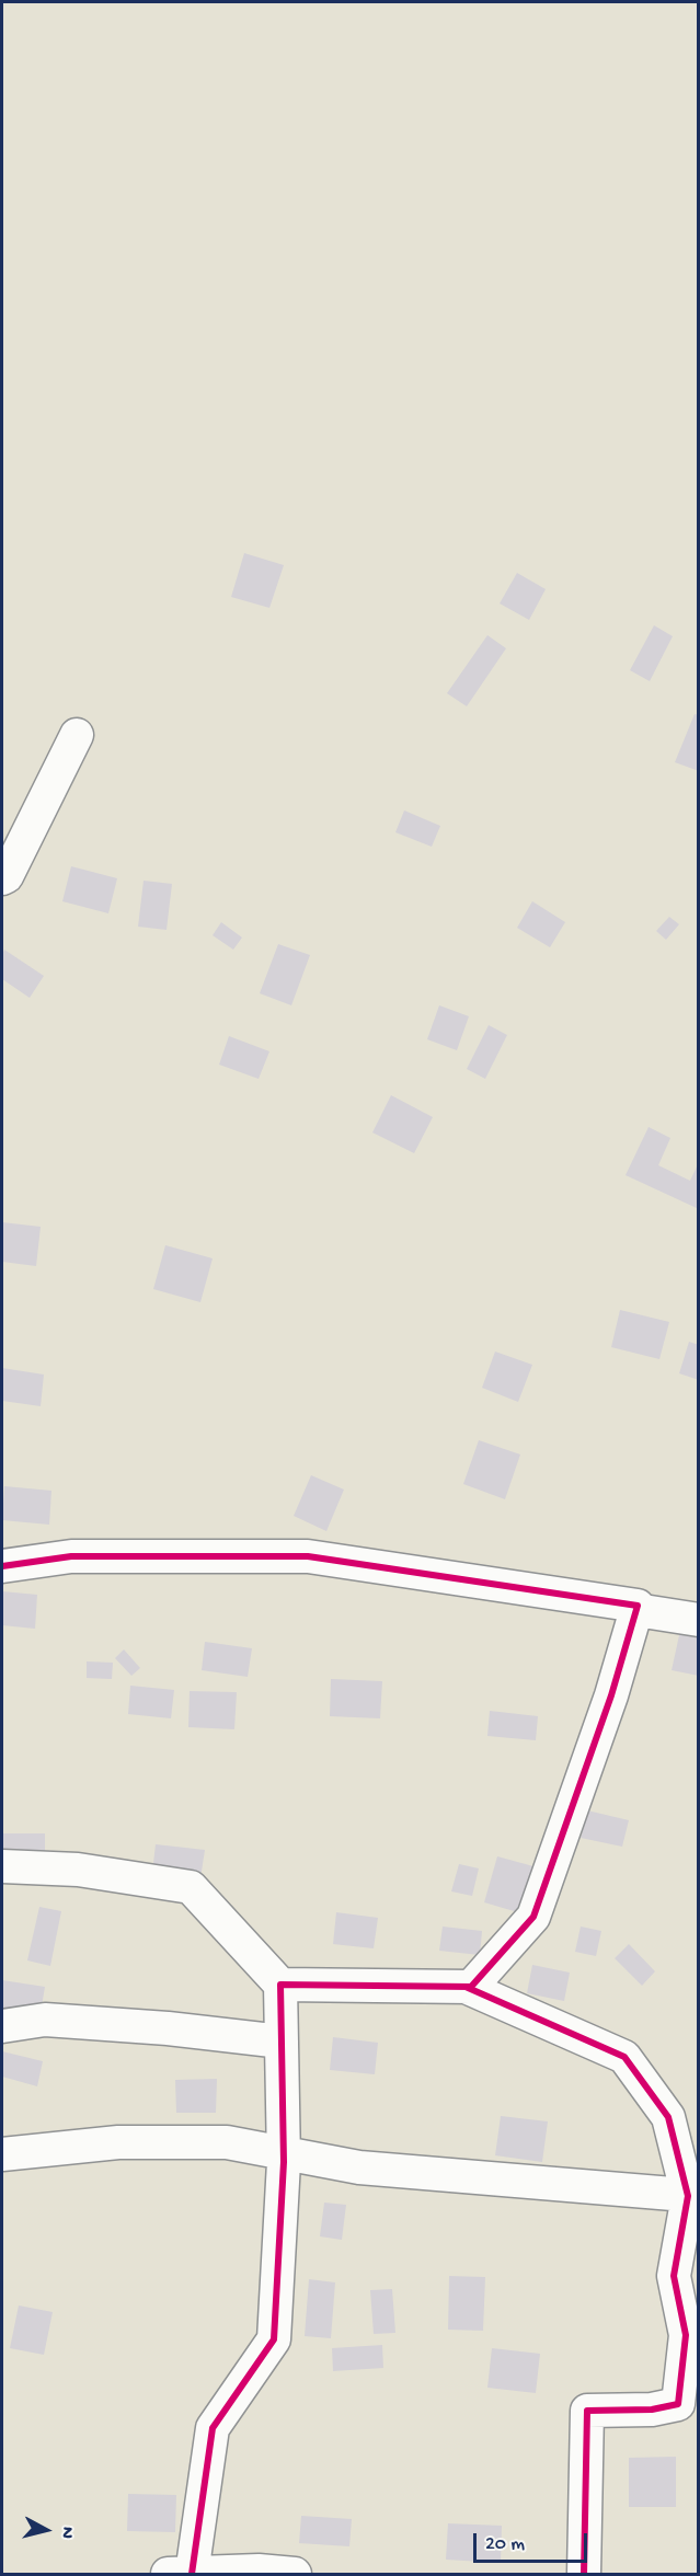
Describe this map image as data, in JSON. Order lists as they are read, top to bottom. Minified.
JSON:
{"scale_bar":"20 m","north":"right"}
